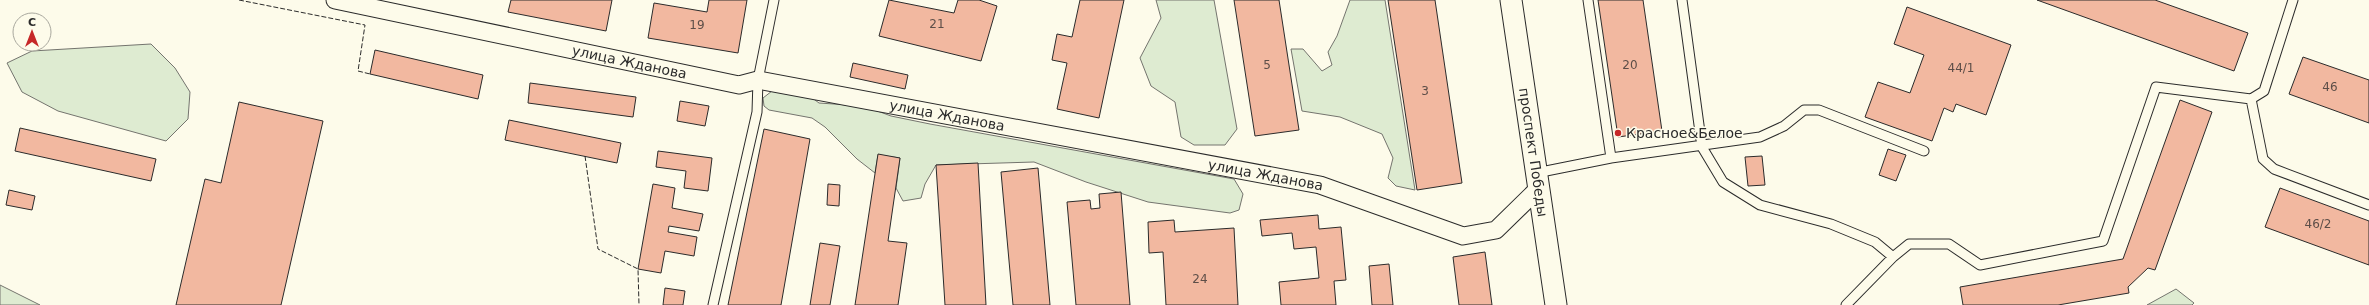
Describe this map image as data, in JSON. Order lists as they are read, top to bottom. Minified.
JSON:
{"streets":{"street":["улица Жданова","проспект Победы"]},"crossings":[["улица Жданова","проспект Победы"]],"places":["Красное&Белое"],"house_numbers":["21","19","5","20","44/1","46","3","46/2","24"],"north":"top"}
